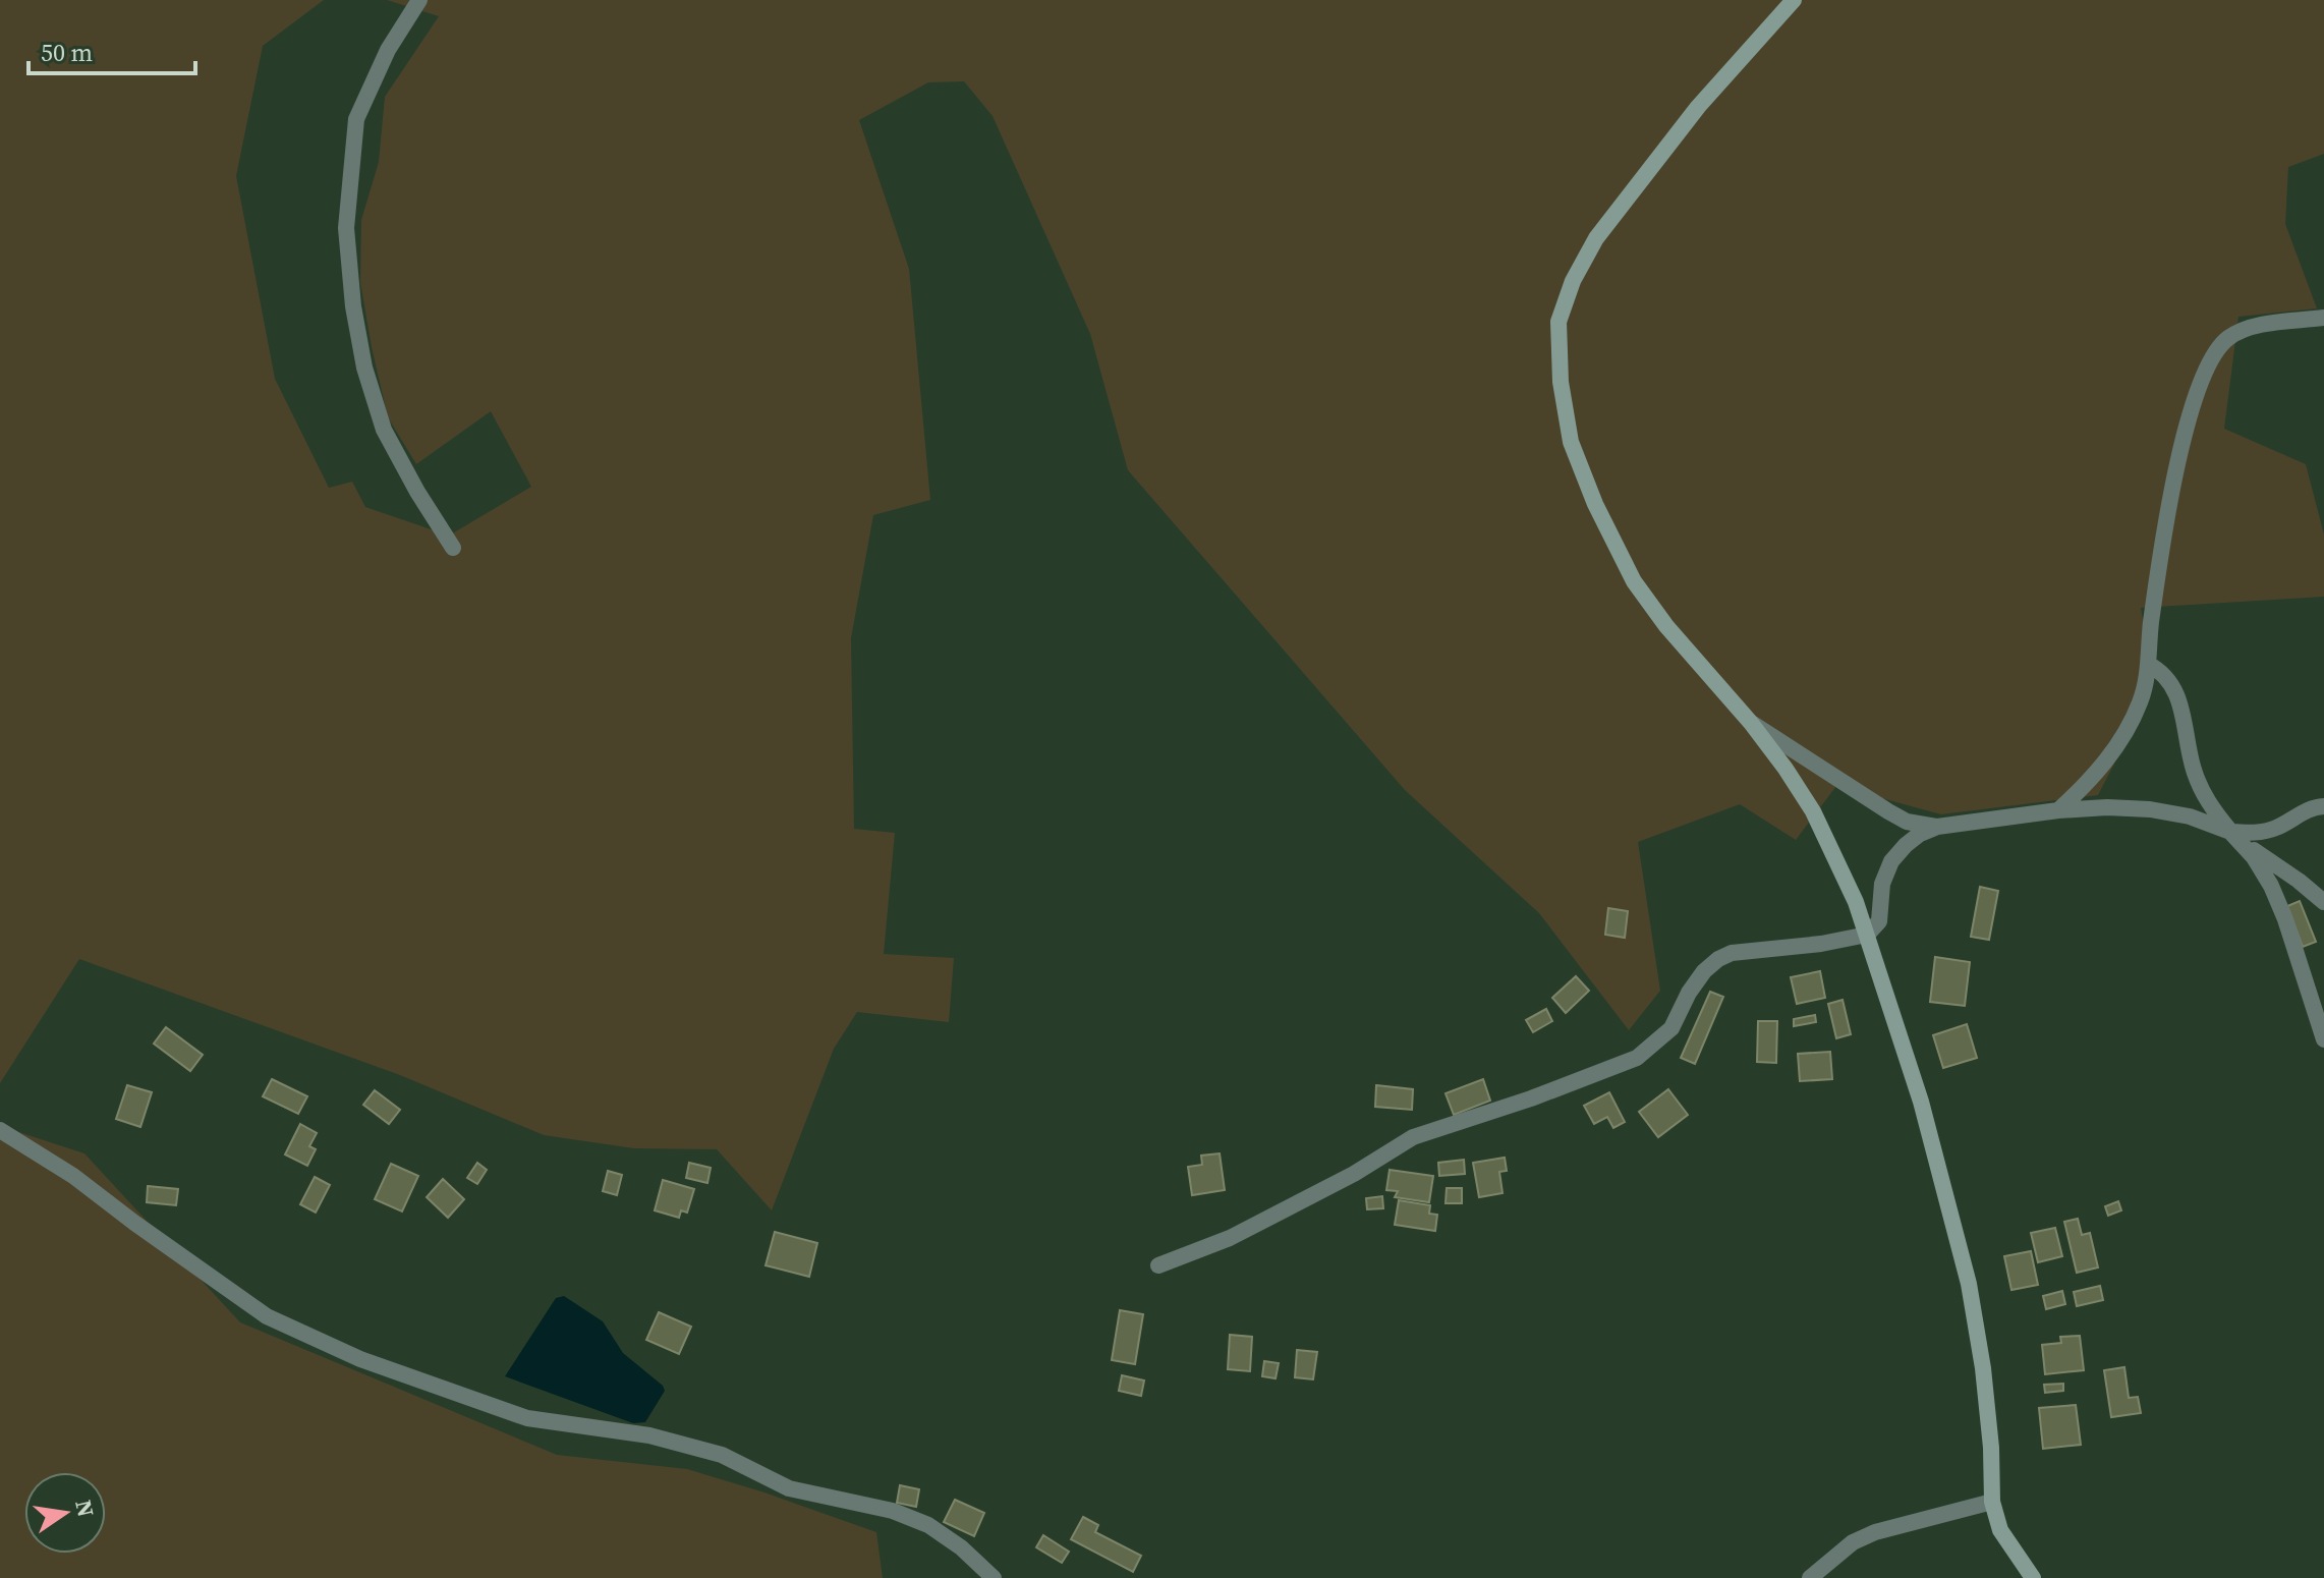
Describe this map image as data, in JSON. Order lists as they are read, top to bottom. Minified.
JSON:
{"scale_bar":"50 m","north":"right"}
